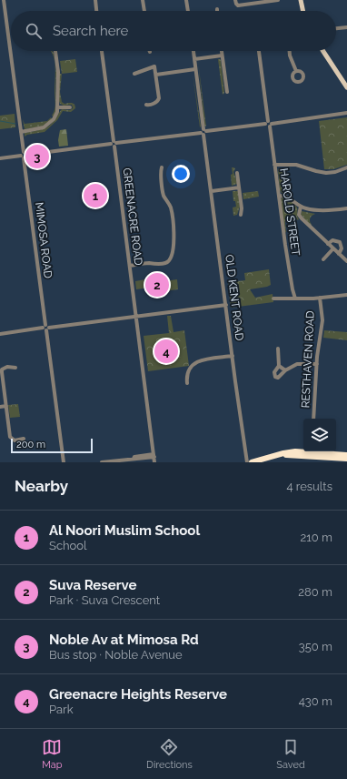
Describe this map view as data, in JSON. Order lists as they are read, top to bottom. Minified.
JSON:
{"streets":{"street":["HAROLD STREET","GREENACRE ROAD","MIMOSA ROAD","OLD KENT ROAD","RESTHAVEN ROAD"]},"scale_bar":"200 m","page":{"search":"Search here","pins":["3","1","2","4"],"scale":"200 m","heading":["Nearby","4 results"],"list":[{"mark":"1","name":"Al Noori Muslim School","note":"School","value":"210 m"},{"mark":"2","name":"Suva Reserve","note":"Park · Suva Crescent","value":"280 m"},{"mark":"3","name":"Noble Av at Mimosa Rd","note":"Bus stop · Noble Avenue","value":"350 m"},{"mark":"4","name":"Greenacre Heights Reserve","note":"Park","value":"430 m"}],"nav":["Map","Directions","Saved"]}}
